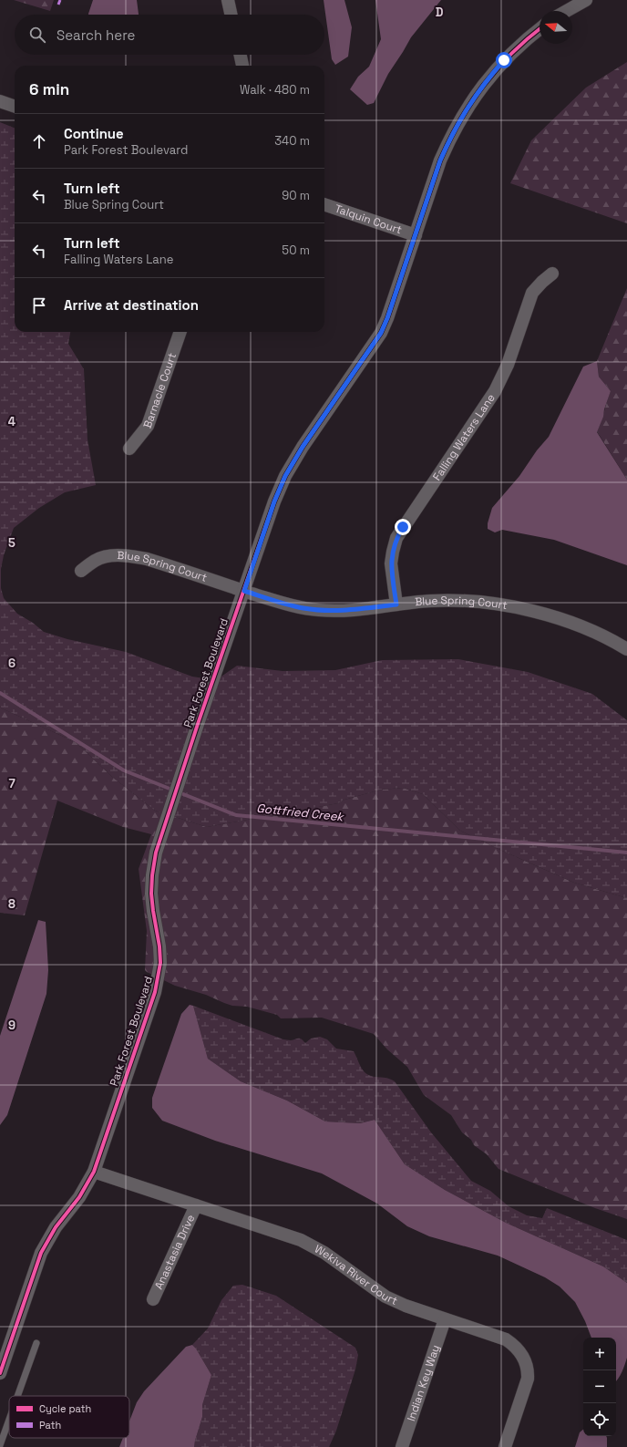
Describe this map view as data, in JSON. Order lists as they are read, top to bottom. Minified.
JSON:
{"streets":{"street":["Talquin Court","Barnacle Court","Falling Waters Lane","Blue Spring Court","Park Forest Boulevard","Anastasia Drive","Wekiva River Court","Indian Key Way"]},"crossings":[["Talquin Court","Park Forest Boulevard"],["Falling Waters Lane","Blue Spring Court"],["Blue Spring Court","Park Forest Boulevard"],["Park Forest Boulevard","Wekiva River Court"],["Anastasia Drive","Wekiva River Court"],["Wekiva River Court","Indian Key Way"]],"water":["Gottfried Creek"],"legend":["Cycle path","Path"],"north":"left","page":{"search":"Search here","heading":["6 min","Walk · 480 m"],"list":[["Continue","Park Forest Boulevard","340 m"],["Turn left","Blue Spring Court","90 m"],["Turn left","Falling Waters Lane","50 m"],"Arrive at destination"],"map_buttons":["+","−"]},"grid":{"columns":["D"],"rows":["4","5","6","7","8","9"]}}
